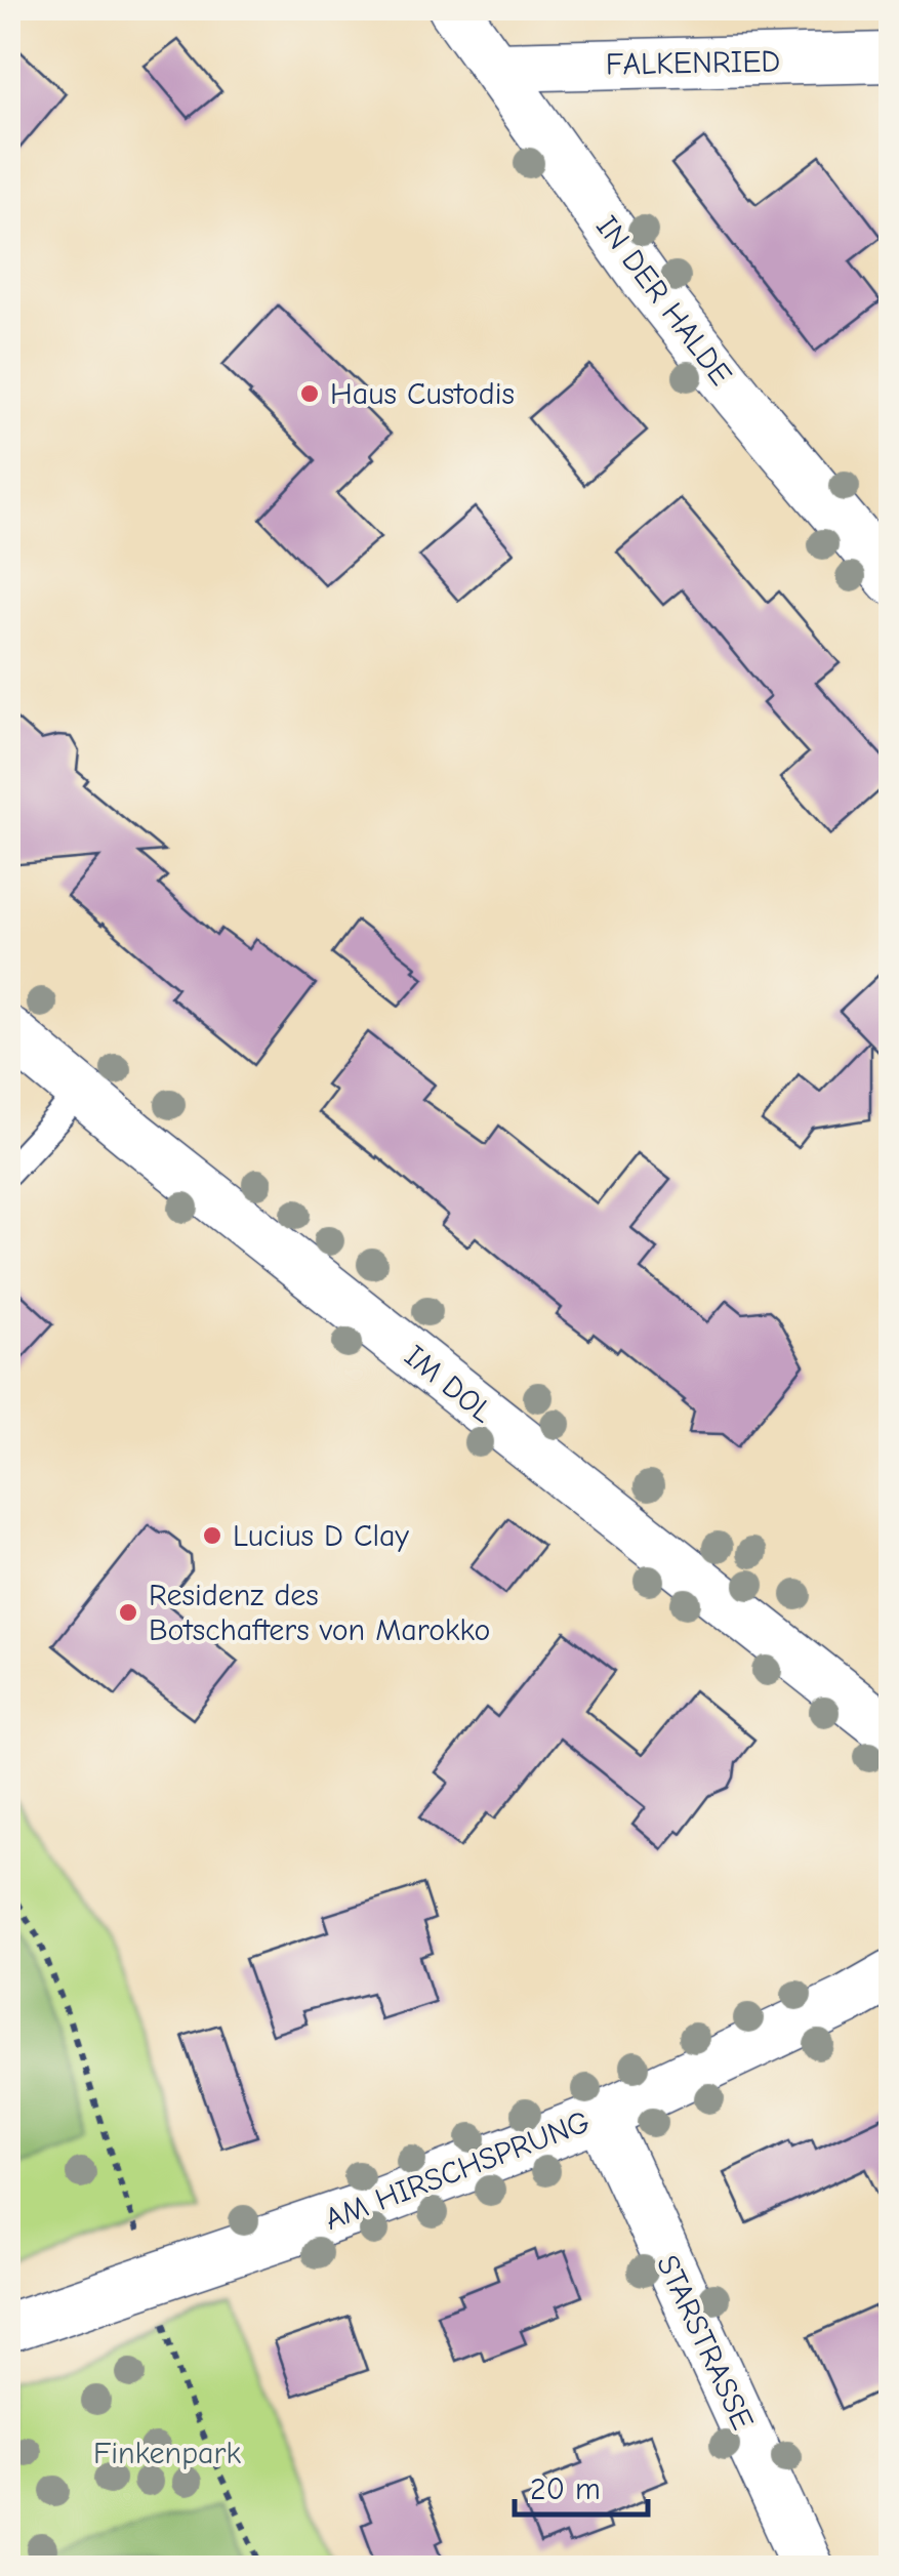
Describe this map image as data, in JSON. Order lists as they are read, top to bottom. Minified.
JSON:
{"streets":{"street":["FALKENRIED","IN DER HALDE","IM DOL","AM HIRSCHSPRUNG","STARSTRASSE"]},"crossings":[["FALKENRIED","IN DER HALDE"],["AM HIRSCHSPRUNG","STARSTRASSE"]],"parks":["Finkenpark"],"places":["Haus Custodis","Lucius D Clay","Residenz des Botschafters von Marokko"],"scale_bar":"20 m"}
